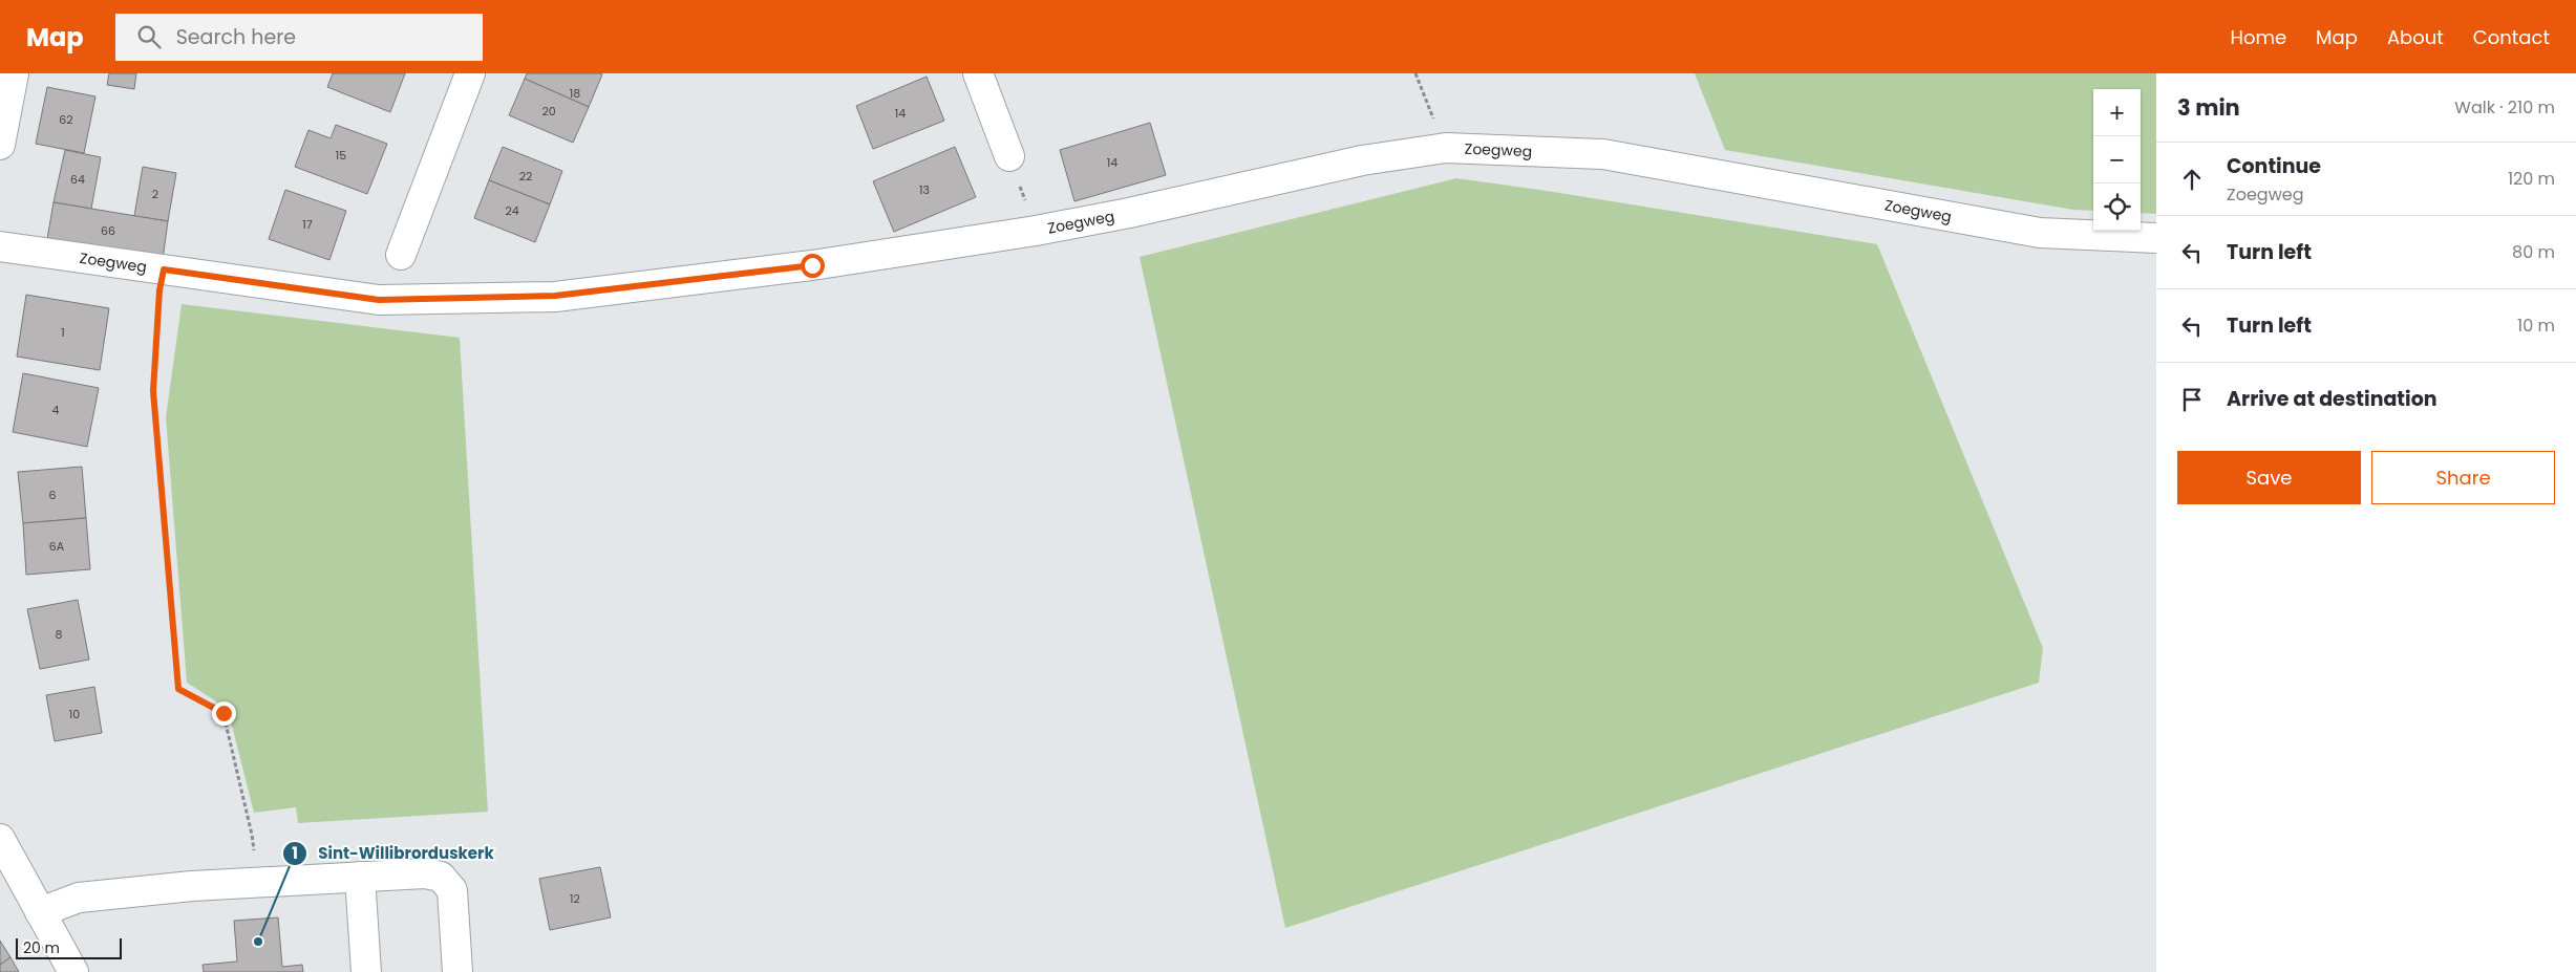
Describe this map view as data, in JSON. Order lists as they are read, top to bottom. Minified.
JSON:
{"streets":{"street":["Zoegweg"]},"places":["Sint-Willibrorduskerk"],"house_numbers":["18","20","14","62","15","14","22","64","13","2","24","17","66","1","4","6","6A","8","10","12"],"scale_bar":"20 m","page":{"header":"Map","search":"Search here","nav":["Home","Map","About","Contact"],"heading":["3 min","Walk · 210 m"],"map_buttons":["+","−"],"list":[["Continue","Zoegweg","120 m"],["Turn left","80 m"],["Turn left","10 m"],"Arrive at destination"],"buttons":["Save","Share"],"scale":"20 m"}}
